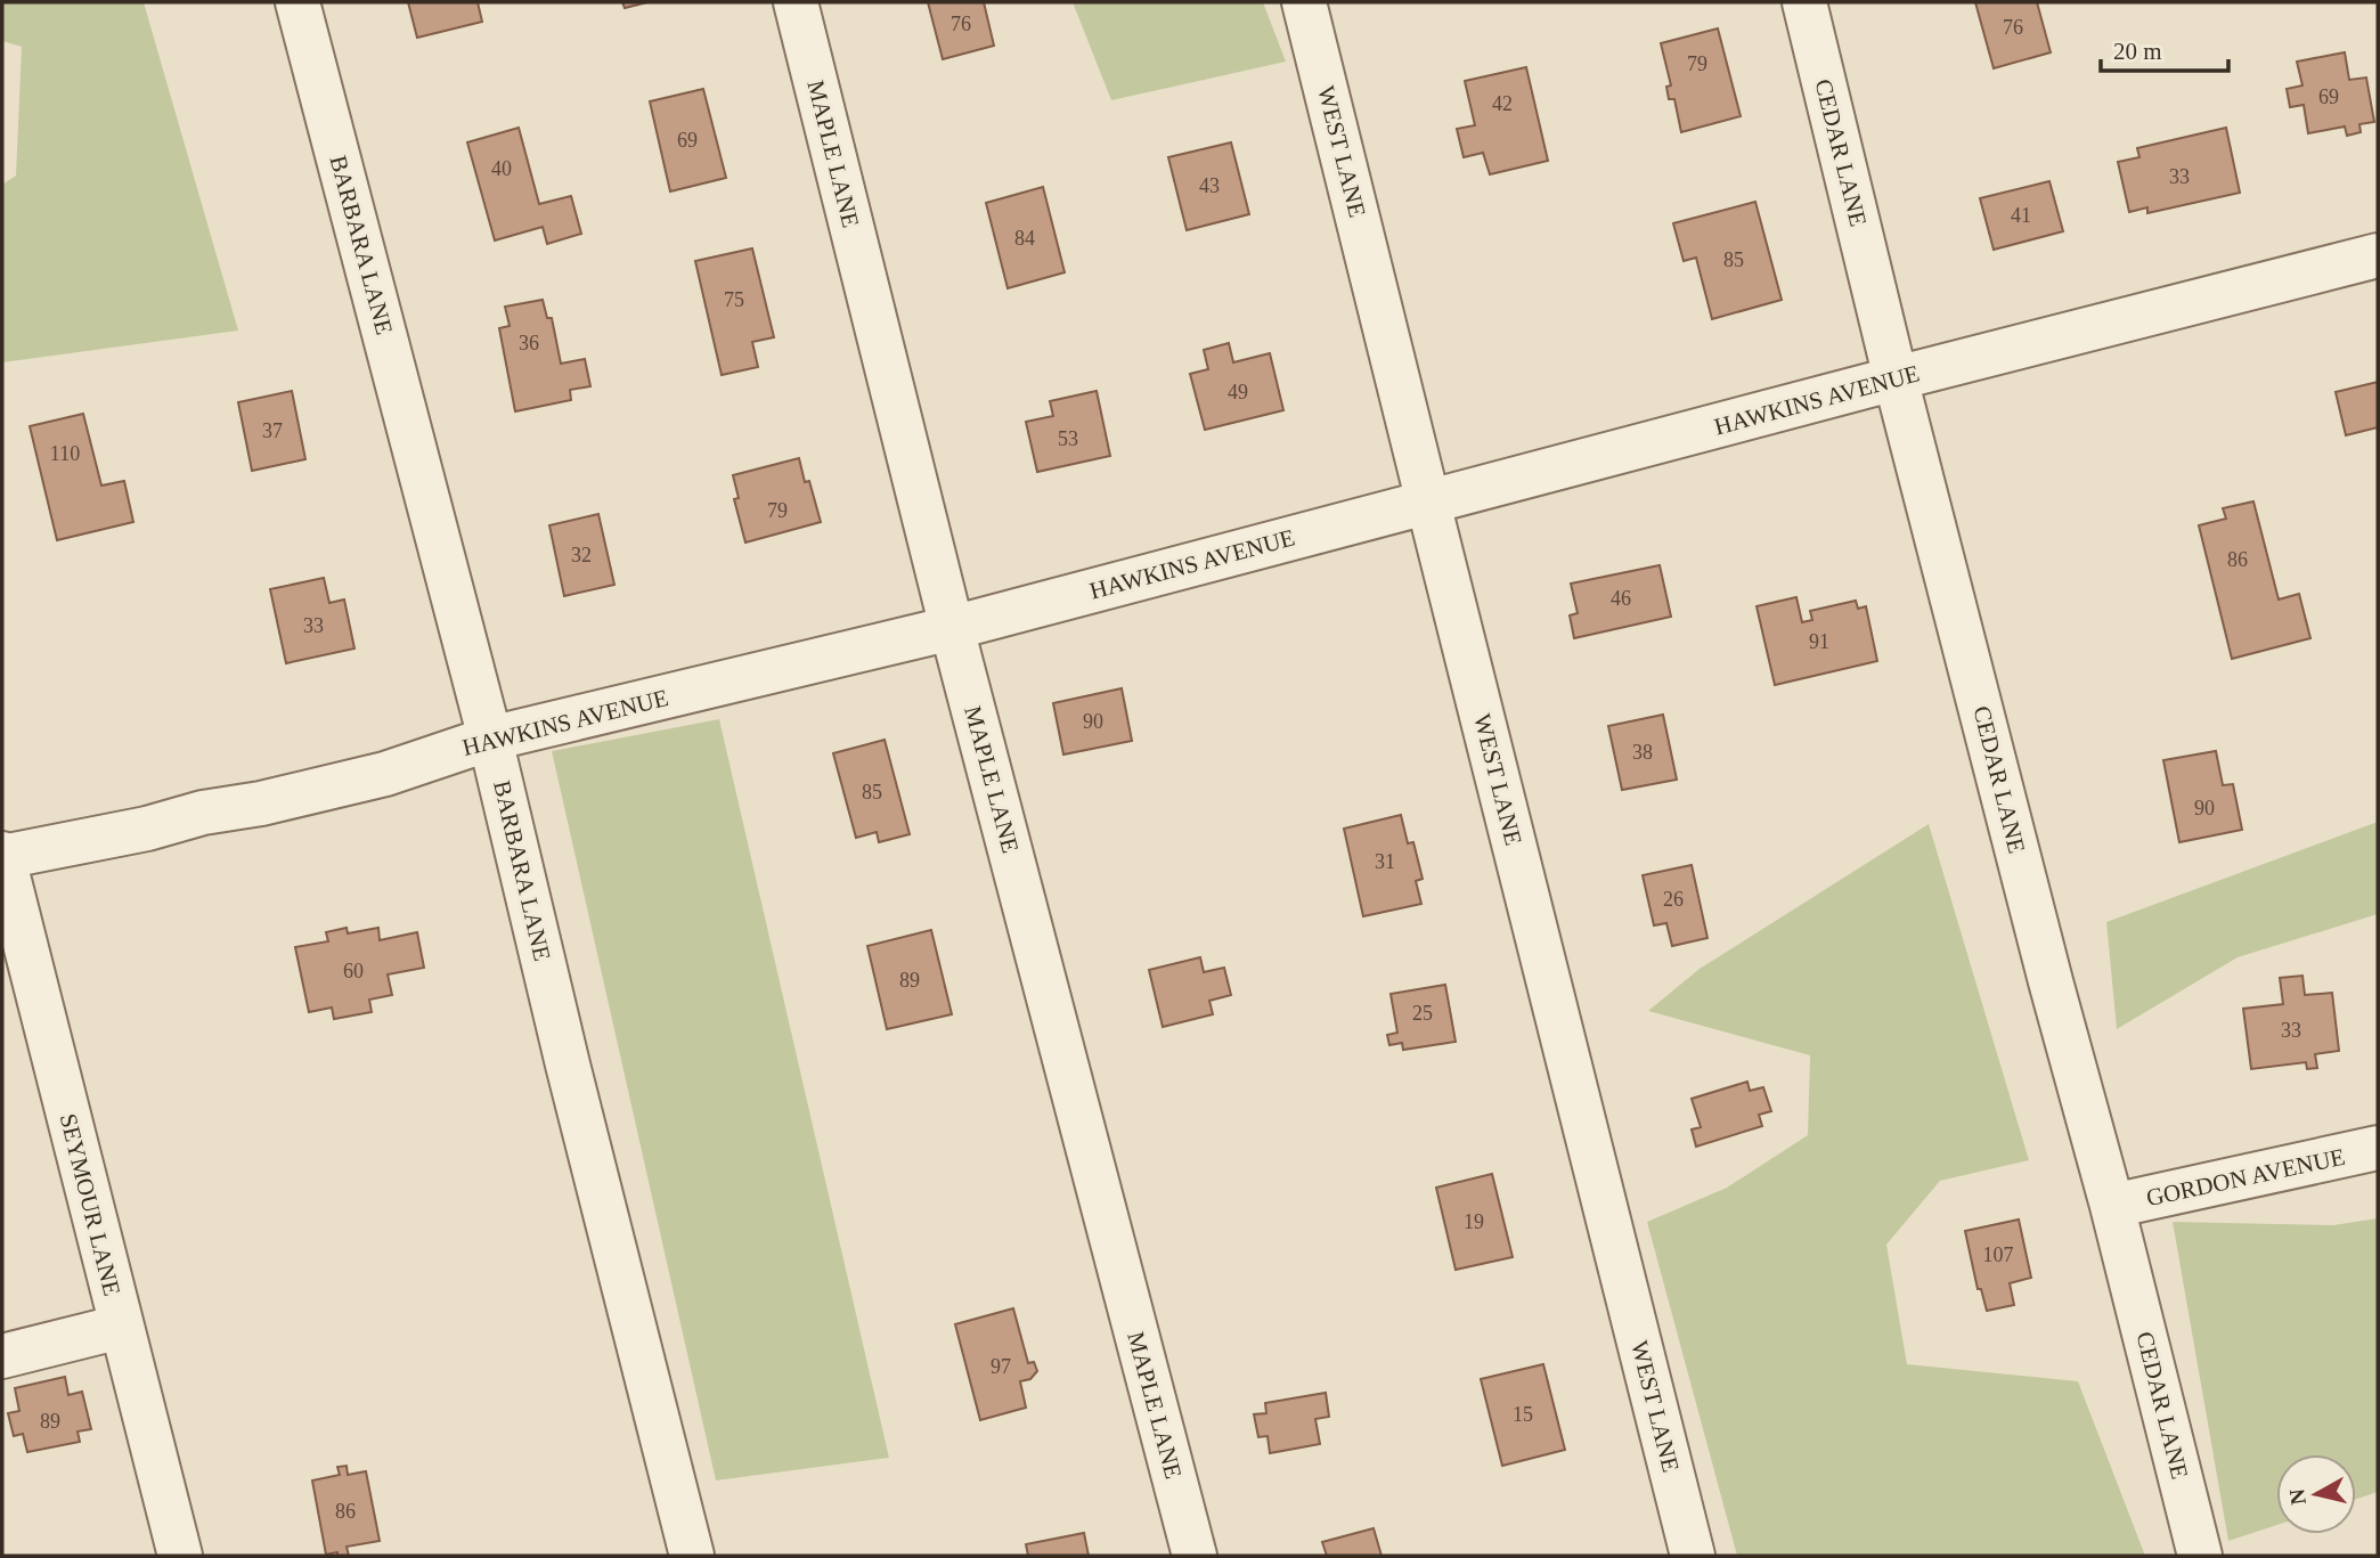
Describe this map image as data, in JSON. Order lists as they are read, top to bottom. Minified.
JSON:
{"streets":{"street":["WEST LANE","CEDAR LANE","MAPLE LANE","BARBARA LANE","HAWKINS AVENUE","GORDON AVENUE","SEYMOUR LANE"]},"crossings":[["WEST LANE","HAWKINS AVENUE"],["CEDAR LANE","HAWKINS AVENUE"],["CEDAR LANE","GORDON AVENUE"],["MAPLE LANE","HAWKINS AVENUE"],["BARBARA LANE","HAWKINS AVENUE"],["HAWKINS AVENUE","SEYMOUR LANE"]],"house_numbers":["76","76","79","69","42","69","40","33","43","41","84","85","75","36","49","37","53","110","79","32","86","46","33","91","90","38","85","90","31","26","60","89","25","33","19","107","97","15","89","86"],"scale_bar":"20 m","north":"left"}
